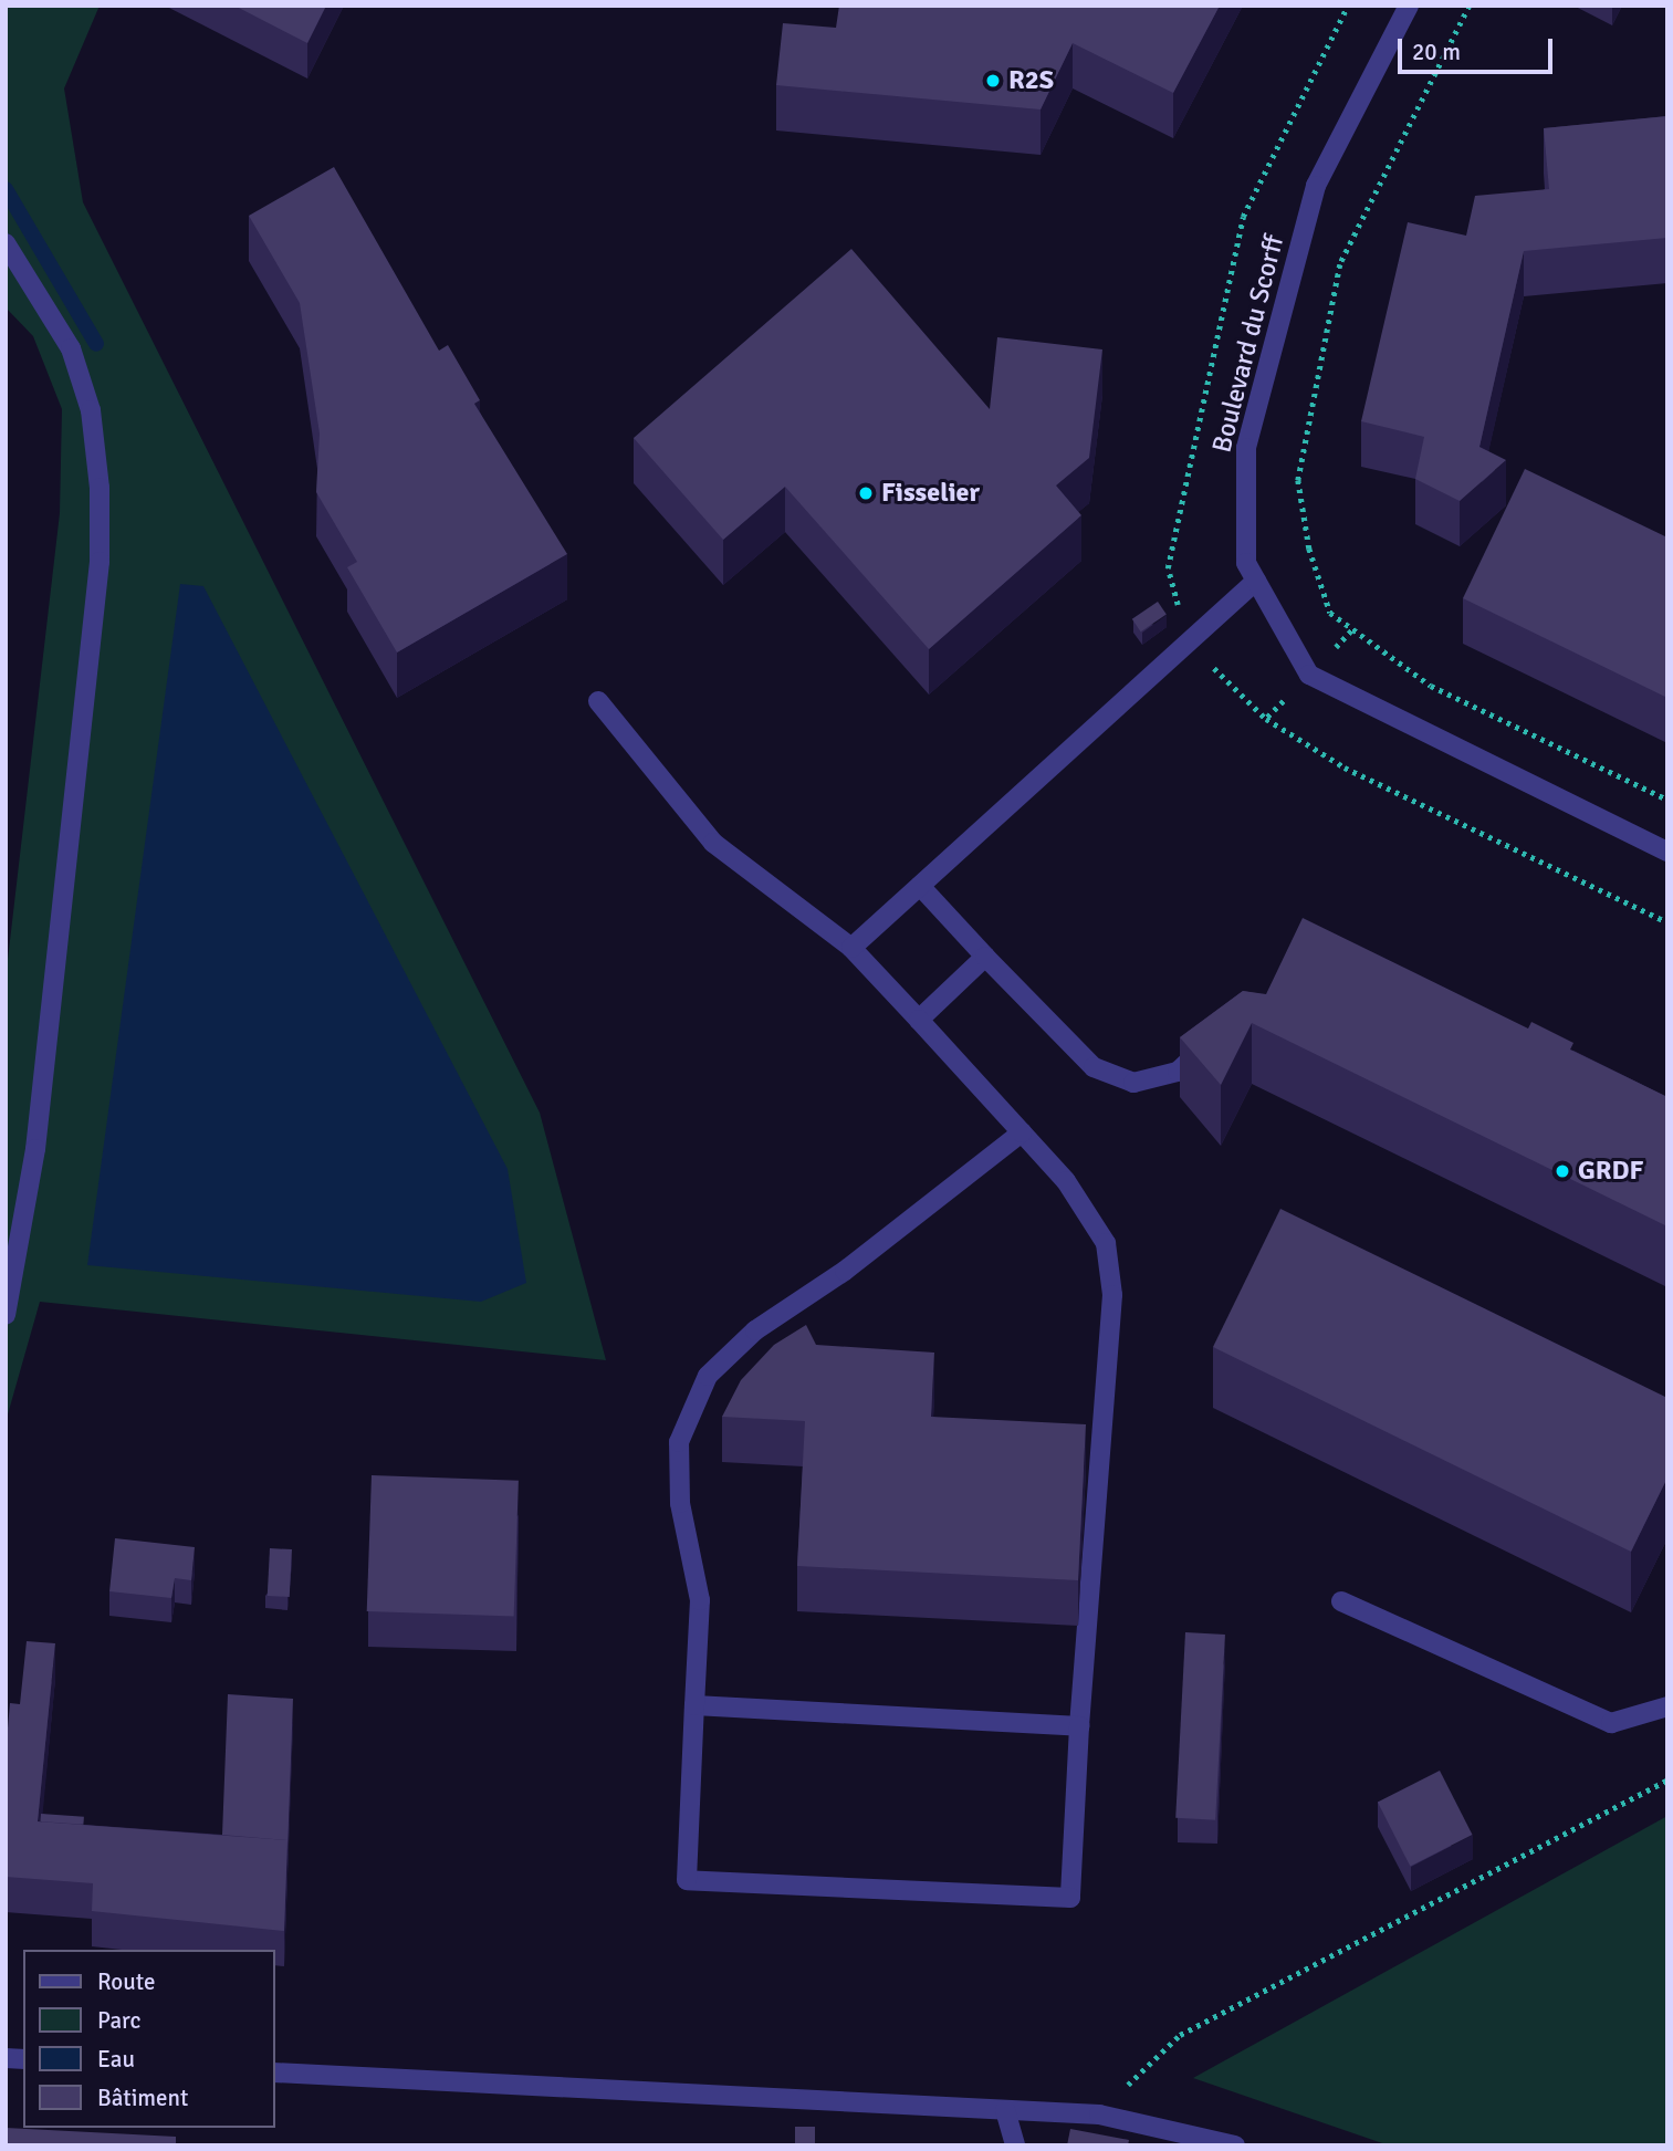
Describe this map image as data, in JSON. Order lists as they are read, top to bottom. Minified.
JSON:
{"streets":{"street":["Boulevard du Scorff"]},"places":["R2S","Fisselier","GRDF"],"legend":["Route","Parc","Eau","Bâtiment"],"scale_bar":"20 m"}
